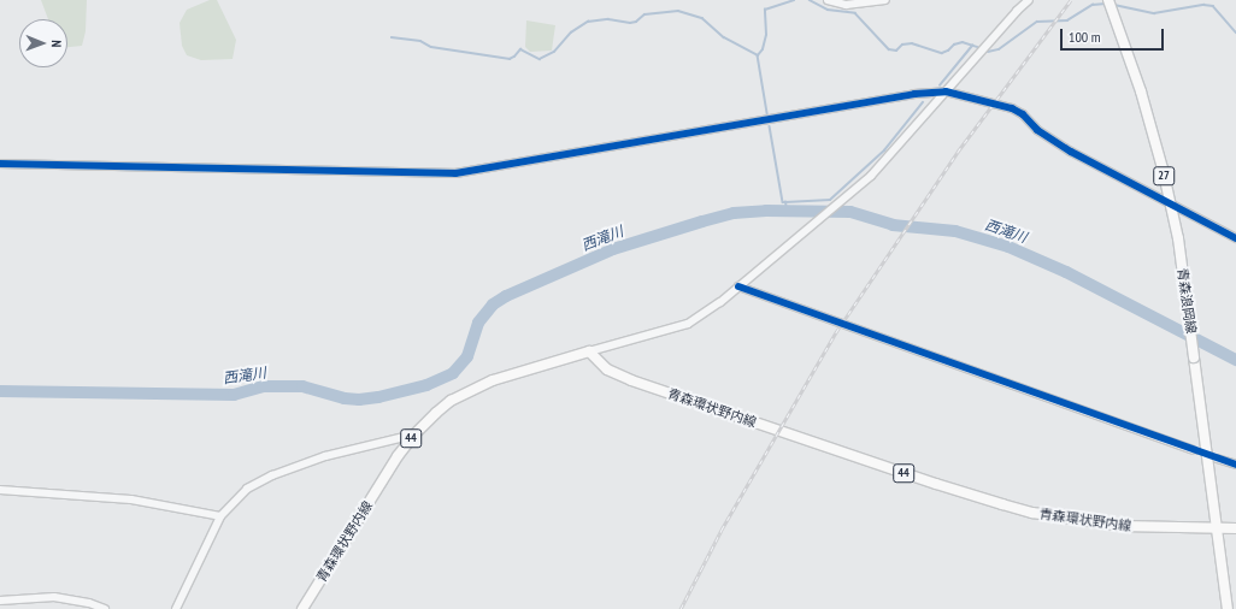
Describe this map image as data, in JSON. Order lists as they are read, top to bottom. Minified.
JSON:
{"streets":{"main road":["27","青森浪岡線","青森環状野内線","44"]},"crossings":[["青森浪岡線","青森環状野内線"]],"water":["西滝川"],"scale_bar":"100 m","north":"right"}
